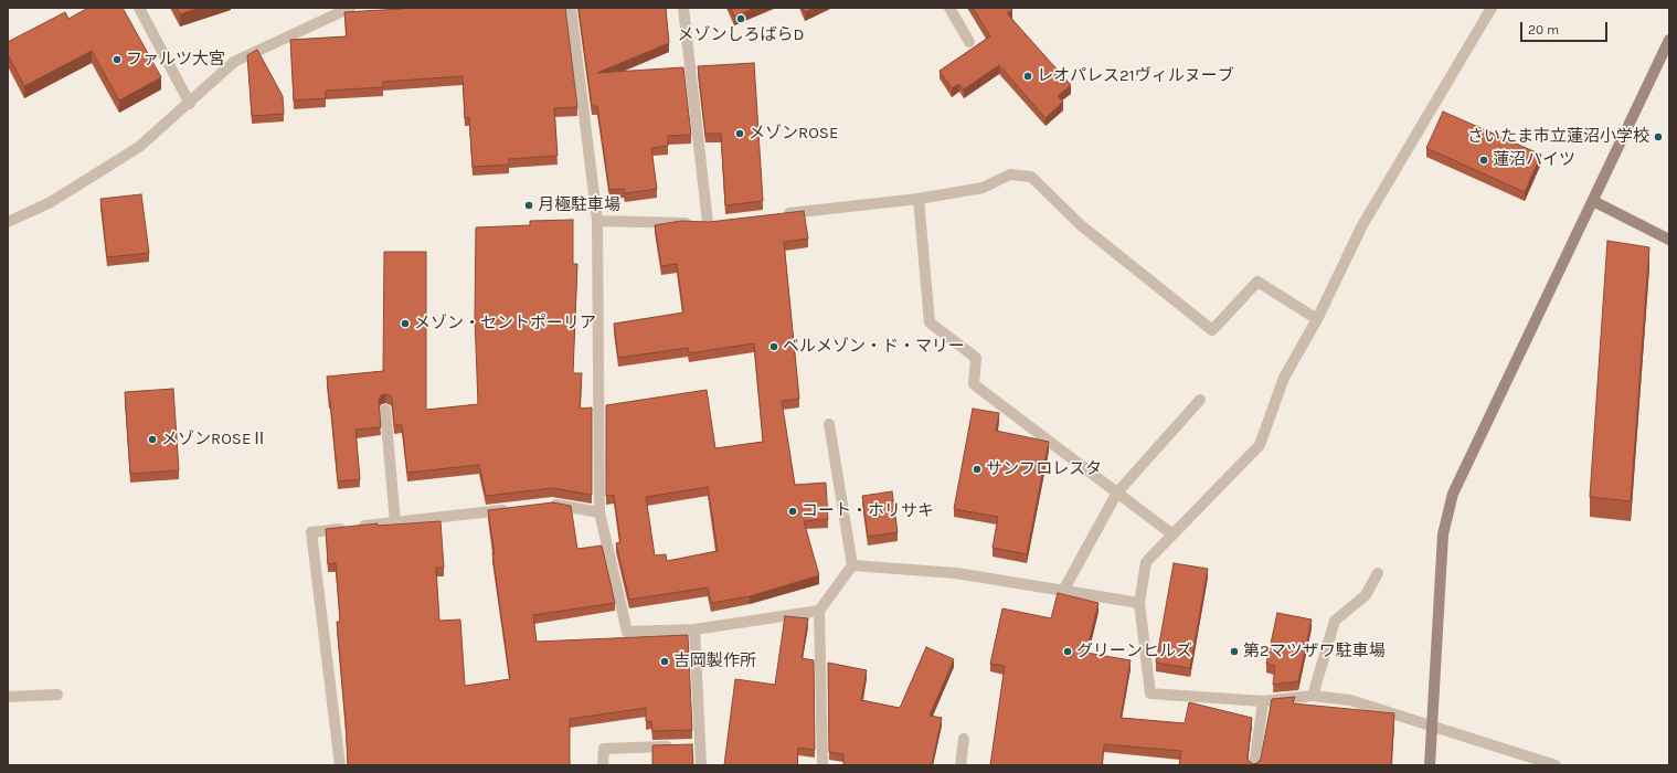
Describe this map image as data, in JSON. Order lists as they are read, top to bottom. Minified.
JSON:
{"places":["メゾンしろばらD","ファルツ大宮","レオパレス21ヴィルヌーブ","メゾンROSE","さいたま市立蓮沼小学校","蓮沼ハイツ","月極駐車場","メゾン・セントポーリア","ベルメゾン・ド・マリー","メゾンROSEⅡ","サンフロレスタ","コート・ホリサキ","グリーンヒルズ","第2マツザワ駐車場","吉岡製作所"],"scale_bar":"20 m"}
